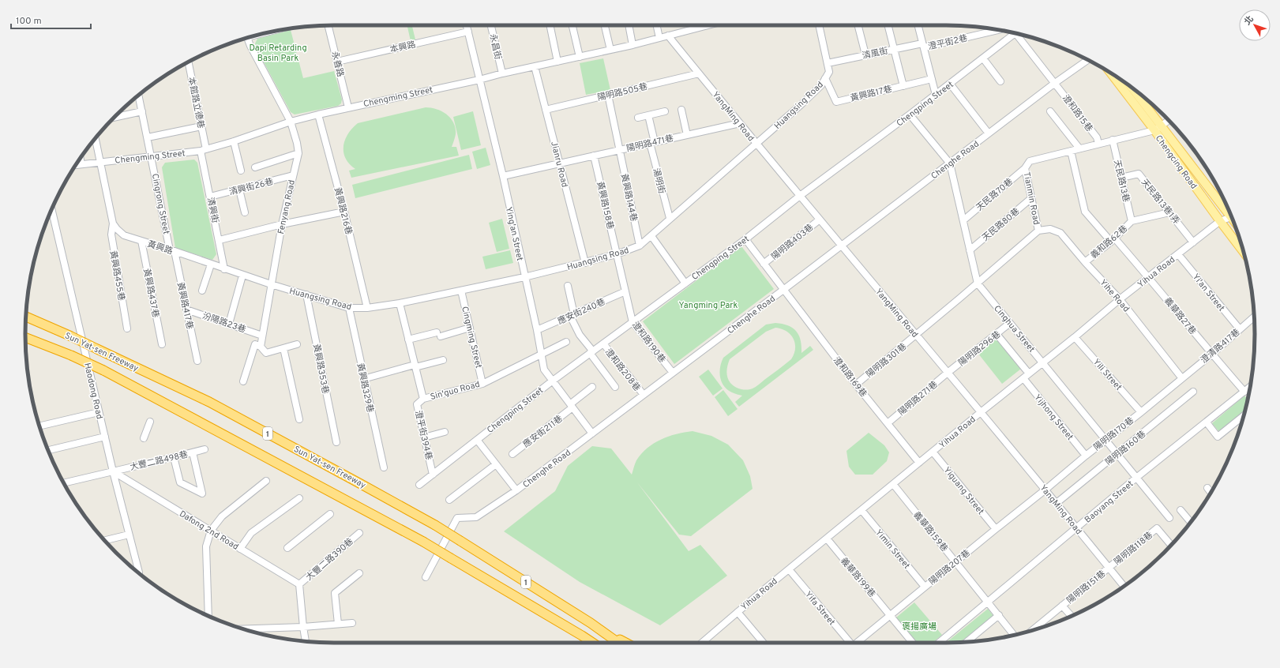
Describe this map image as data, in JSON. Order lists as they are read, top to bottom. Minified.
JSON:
{"streets":{"highway":["Sun Yat-sen Freeway","1"],"main road":["Chengcing Road"],"street":["澄平街2巷","本興路","永昌街","清風街","永善路","陽明路505巷","黃興路17巷","Chengming Street","本館路立德巷","Chengping Street","Huangsing Road","澄和路15巷","YangMing Road","陽明路471巷","Chenghe Road","Jianru Road","湯明街","天民路13巷","清興街26巷","天民路70巷","黃興路144巷","Tianmin Road","天民路13巷1弄","Cingrong Street","黃興路158巷","Fenyang Road","清興街","黃興路216巷","天民路80巷","Ying'an Street","陽明路403巷","義和路62巷","黃興路","Yihua Road","黃興路455巷","Yi'an Street","黃興路437巷","Yihe Road","黃興路417巷","應安街240巷","義華路27巷","汾陽路23巷","Cinghua Street","Cingming Street","澄和路190巷","澄清路417巷","陽明路296巷","陽明路301巷","黃興路353巷","澄和路208巷","Yili Street","澄和路169巷","黃興路329巷","Sin'guo Road","Haodong Road","陽明路271巷","Yijhong Street","應安街211巷","陽明路170巷","澄平街394巷","陽明路160巷","大豐二路498巷","Yiguang Street","Baoyang Street","Dafong 2nd Road","義華路159巷","陽明路118巷","Yimin Street","大豐二路390巷","陽明路207巷","義華路199巷","陽明路151巷","Yifa Street"]},"crossings":[["澄平街2巷","清風街"],["本興路","永善路"],["本興路","Ying'an Street"],["永昌街","Chengming Street"],["清風街","Huangsing Road"],["永善路","Chengming Street"],["陽明路505巷","YangMing Road"],["陽明路505巷","Jianru Road"],["陽明路505巷","黃興路144巷"],["黃興路17巷","Huangsing Road"],["Chengming Street","本館路立德巷"],["Chengming Street","YangMing Road"],["Chengming Street","Jianru Road"],["Chengming Street","Cingrong Street"],["Chengming Street","Fenyang Road"],["Chengming Street","清興街"],["Chengming Street","黃興路216巷"],["Chengming Street","Ying'an Street"],["本館路立德巷","清興街"],["Chengping Street","YangMing Road"],["Chengping Street","Ying'an Street"],["Chengping Street","Cinghua Street"],["Chengping Street","澄和路190巷"],["Chengping Street","澄和路208巷"],["Chengping Street","澄和路169巷"],["Chengping Street","澄平街394巷"],["Huangsing Road","YangMing Road"],["Huangsing Road","Jianru Road"],["Huangsing Road","湯明街"],["Huangsing Road","黃興路144巷"],["Huangsing Road","黃興路158巷"],["Huangsing Road","Fenyang Road"],["Huangsing Road","黃興路216巷"],["Huangsing Road","Ying'an Street"],["Huangsing Road","黃興路"],["Huangsing Road","Cingming Street"],["Huangsing Road","澄和路190巷"],["Huangsing Road","黃興路353巷"],["Huangsing Road","黃興路329巷"],["Huangsing Road","Sin'guo Road"],["澄和路15巷","Chenghe Road"],["澄和路15巷","Tianmin Road"],["YangMing Road","陽明路471巷"],["YangMing Road","Chenghe Road"],["YangMing Road","Tianmin Road"],["YangMing Road","陽明路403巷"],["YangMing Road","Yihua Road"],["YangMing Road","陽明路296巷"],["YangMing Road","陽明路301巷"],["YangMing Road","陽明路271巷"],["YangMing Road","陽明路170巷"],["YangMing Road","陽明路160巷"],["YangMing Road","Baoyang Street"],["YangMing Road","陽明路118巷"],["YangMing Road","陽明路207巷"],["YangMing Road","陽明路151巷"],["陽明路471巷","Jianru Road"],["陽明路471巷","湯明街"],["陽明路471巷","黃興路144巷"],["陽明路471巷","黃興路158巷"],["陽明路471巷","Ying'an Street"],["Chenghe Road","Ying'an Street"],["Chenghe Road","Cinghua Street"],["Chenghe Road","澄和路190巷"],["Chenghe Road","澄和路208巷"],["Chenghe Road","澄和路169巷"],["Chengcing Road","Tianmin Road"],["Chengcing Road","Yihua Road"],["天民路13巷","Tianmin Road"],["天民路13巷","天民路13巷1弄"],["天民路13巷","義和路62巷"],["清興街26巷","Fenyang Road"],["清興街26巷","清興街"],["天民路70巷","Tianmin Road"],["天民路70巷","Cinghua Street"],["Tianmin Road","天民路80巷"],["Tianmin Road","Yihe Road"],["Tianmin Road","義華路27巷"],["Tianmin Road","Cinghua Street"],["Tianmin Road","陽明路301巷"],["天民路13巷1弄","Yihua Road"],["Cingrong Street","黃興路"],["Cingrong Street","黃興路417巷"],["黃興路158巷","澄和路190巷"],["Fenyang Road","黃興路"],["Fenyang Road","汾陽路23巷"],["清興街","黃興路"],["天民路80巷","Cinghua Street"],["Ying'an Street","應安街240巷"],["Ying'an Street","Sin'guo Road"],["Ying'an Street","應安街211巷"],["陽明路403巷","澄和路169巷"],["義和路62巷","Yihe Road"],["義和路62巷","義華路27巷"],["黃興路","黃興路455巷"],["黃興路","黃興路437巷"],["黃興路","黃興路417巷"],["Yihua Road","Yi'an Street"],["Yihua Road","Yihe Road"],["Yihua Road","義華路27巷"],["Yihua Road","Cinghua Street"],["Yihua Road","Yili Street"],["Yihua Road","澄和路169巷"],["Yihua Road","Yijhong Street"],["Yihua Road","Yiguang Street"],["Yihua Road","義華路159巷"],["Yihua Road","Yimin Street"],["Yihua Road","義華路199巷"],["Yihua Road","Yifa Street"],["Yi'an Street","澄清路417巷"],["Yihe Road","澄清路417巷"],["Yihe Road","陽明路170巷"],["黃興路417巷","汾陽路23巷"],["應安街240巷","澄和路190巷"],["義華路27巷","澄清路417巷"],["義華路27巷","Baoyang Street"],["Cinghua Street","陽明路296巷"],["Cinghua Street","陽明路170巷"],["Cinghua Street","陽明路160巷"],["Cinghua Street","Baoyang Street"],["Cingming Street","Sin'guo Road"],["澄清路417巷","陽明路170巷"],["陽明路296巷","陽明路271巷"],["陽明路301巷","澄和路169巷"],["Yili Street","陽明路170巷"],["澄和路169巷","陽明路271巷"],["Sin'guo Road","澄平街394巷"],["Haodong Road","大豐二路498巷"],["Haodong Road","Dafong 2nd Road"],["Yijhong Street","陽明路170巷"],["陽明路170巷","陽明路207巷"],["大豐二路498巷","Dafong 2nd Road"],["Yiguang Street","陽明路207巷"],["Baoyang Street","義華路159巷"],["Dafong 2nd Road","大豐二路390巷"],["義華路159巷","陽明路207巷"],["陽明路118巷","陽明路151巷"],["Yimin Street","陽明路207巷"],["陽明路207巷","義華路199巷"]],"parks":["Dapi Retarding Basin Park","Yangming Park","褒揚廣場"],"scale_bar":"100 m","north":"top left"}
